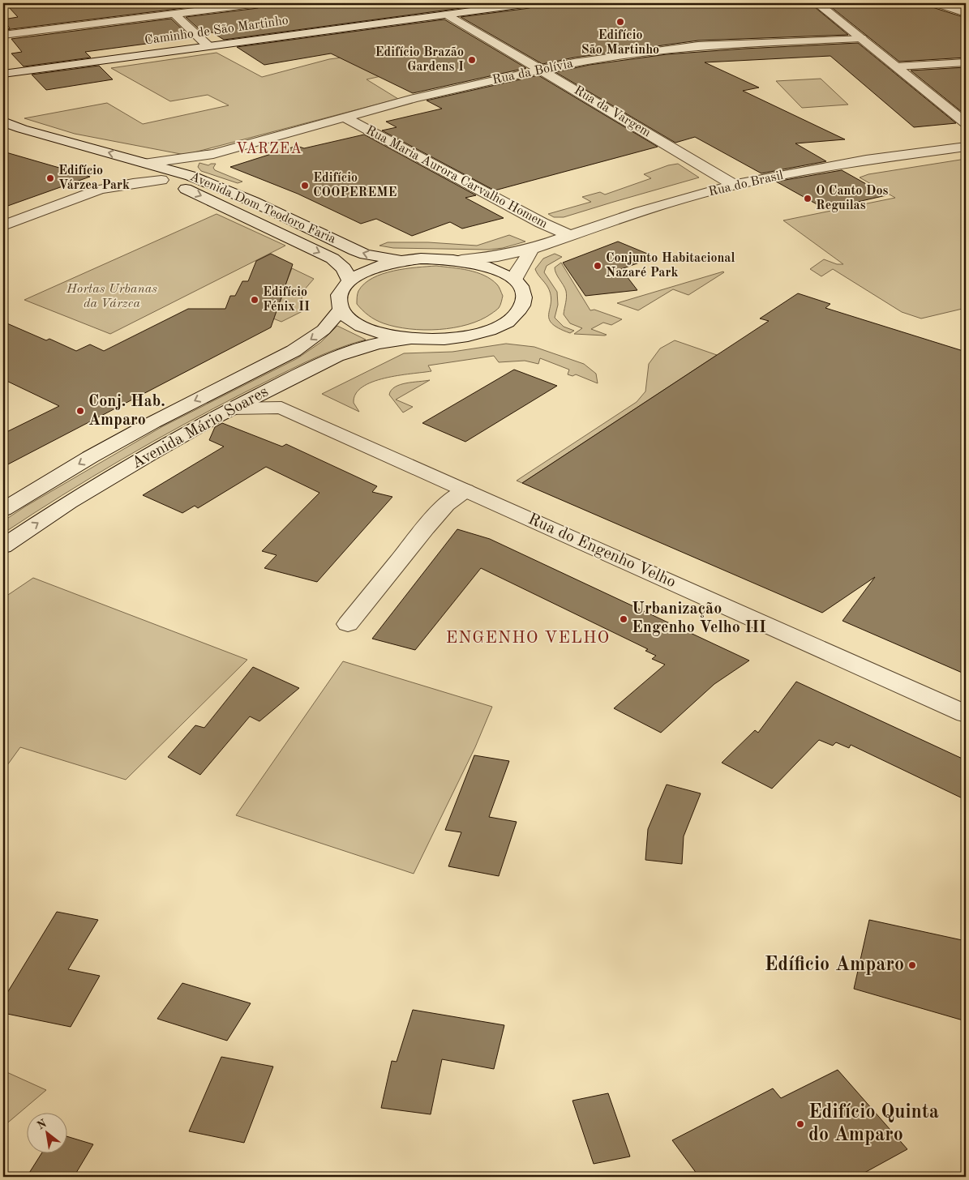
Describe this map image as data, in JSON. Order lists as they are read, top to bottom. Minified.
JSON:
{"streets":{"street":["Caminho de São Martinho","Rua da Bolívia","Rua da Vargem","Rua Maria Aurora Carvalho Homem","Rua do Brasil","Avenida Dom Teodoro Faria","Avenida Mário Soares","Rua do Engenho Velho"]},"crossings":[["Caminho de São Martinho","Rua da Vargem"],["Rua da Bolívia","Rua da Vargem"],["Rua da Bolívia","Rua Maria Aurora Carvalho Homem"],["Rua da Bolívia","Avenida Dom Teodoro Faria"],["Rua da Vargem","Rua do Brasil"],["Rua Maria Aurora Carvalho Homem","Rua do Brasil"],["Avenida Mário Soares","Rua do Engenho Velho"]],"districts":["VARZEA","ENGENHO VELHO"],"parks":["Hortas Urbanas da Várzea"],"places":["Edifício São Martinho","Edifício Brazão Gardens I","Edifício Várzea Park","Edifício COOPEREME","O Canto Dos Reguilas","Conjunto Habitacional Nazaré Park","Edifício Fénix II","Conj. Hab. Amparo","Urbanização Engenho Velho III","Edíficio Amparo","Edifício Quinta do Amparo"],"north":"top left"}
